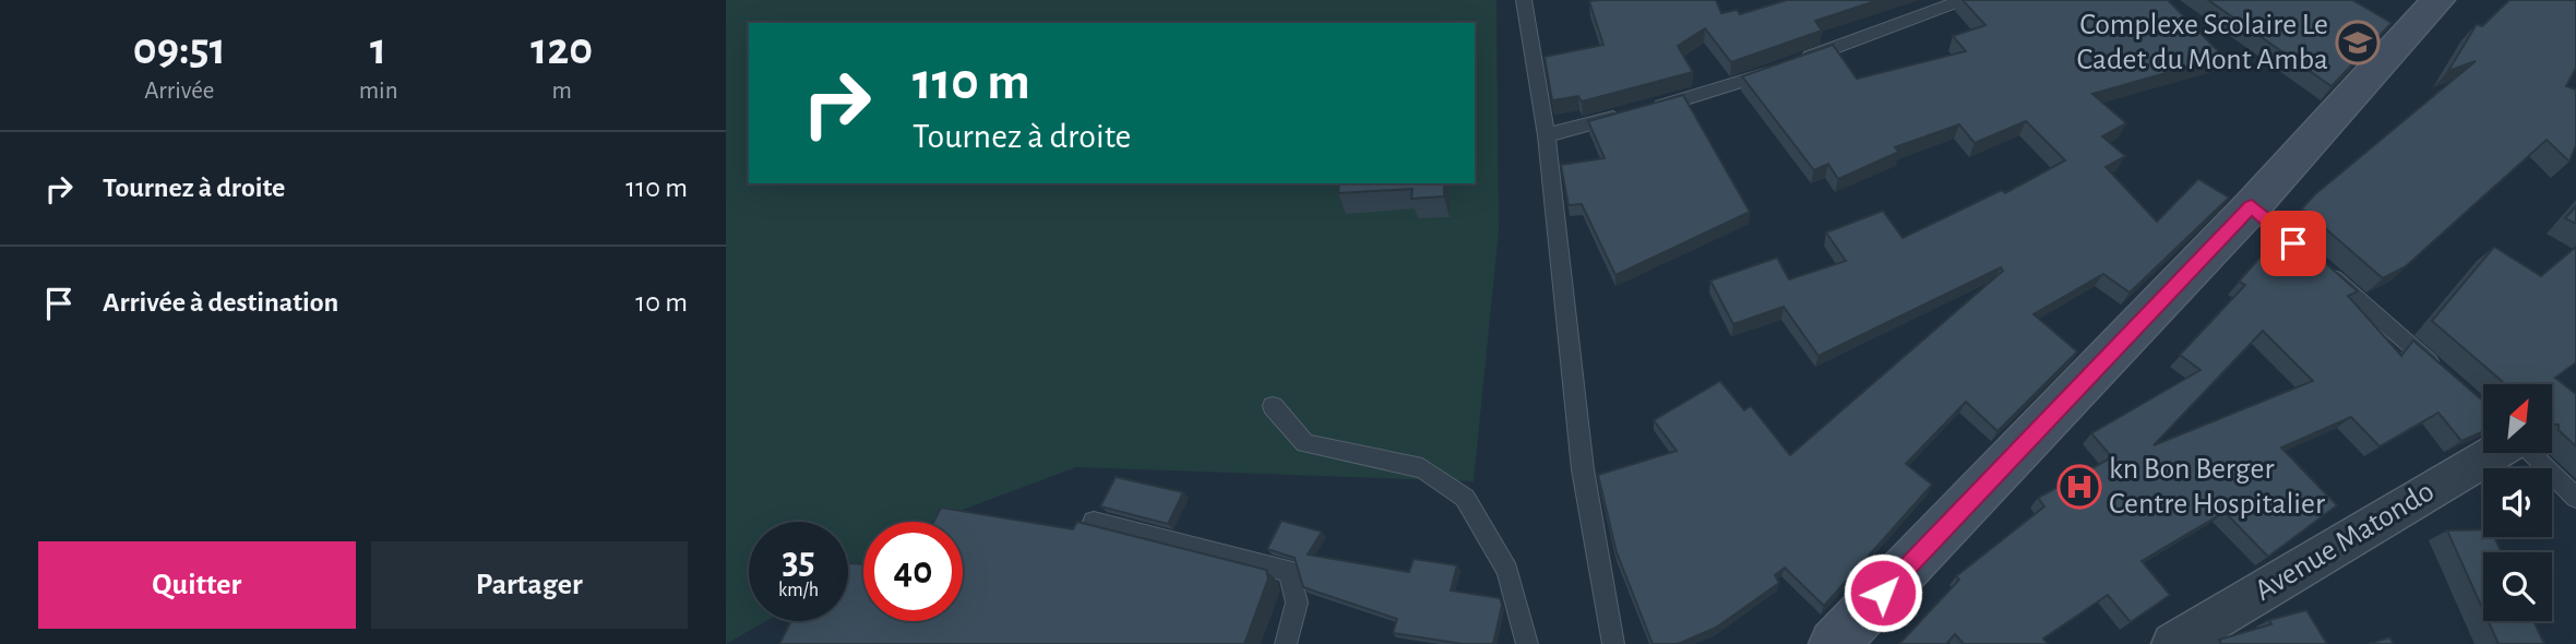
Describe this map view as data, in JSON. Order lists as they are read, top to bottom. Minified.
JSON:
{"streets":{"street":["Avenue Matondo"]},"places":{"school or university":["Complexe Scolaire Le Cadet du Mont Amba"],"hospital":["kn Bon Berger Centre Hospitalier"]},"north":"top right","page":{"eta":["09:51","Arrivée","1","min","120","m"],"turn":["110 m","Tournez à droite"],"list":[{"name":"Tournez à droite","value":"110 m"},{"name":"Arrivée à destination","value":"10 m"}],"speed":"35 km/h","limit":"40","buttons":["Quitter","Partager"]}}
